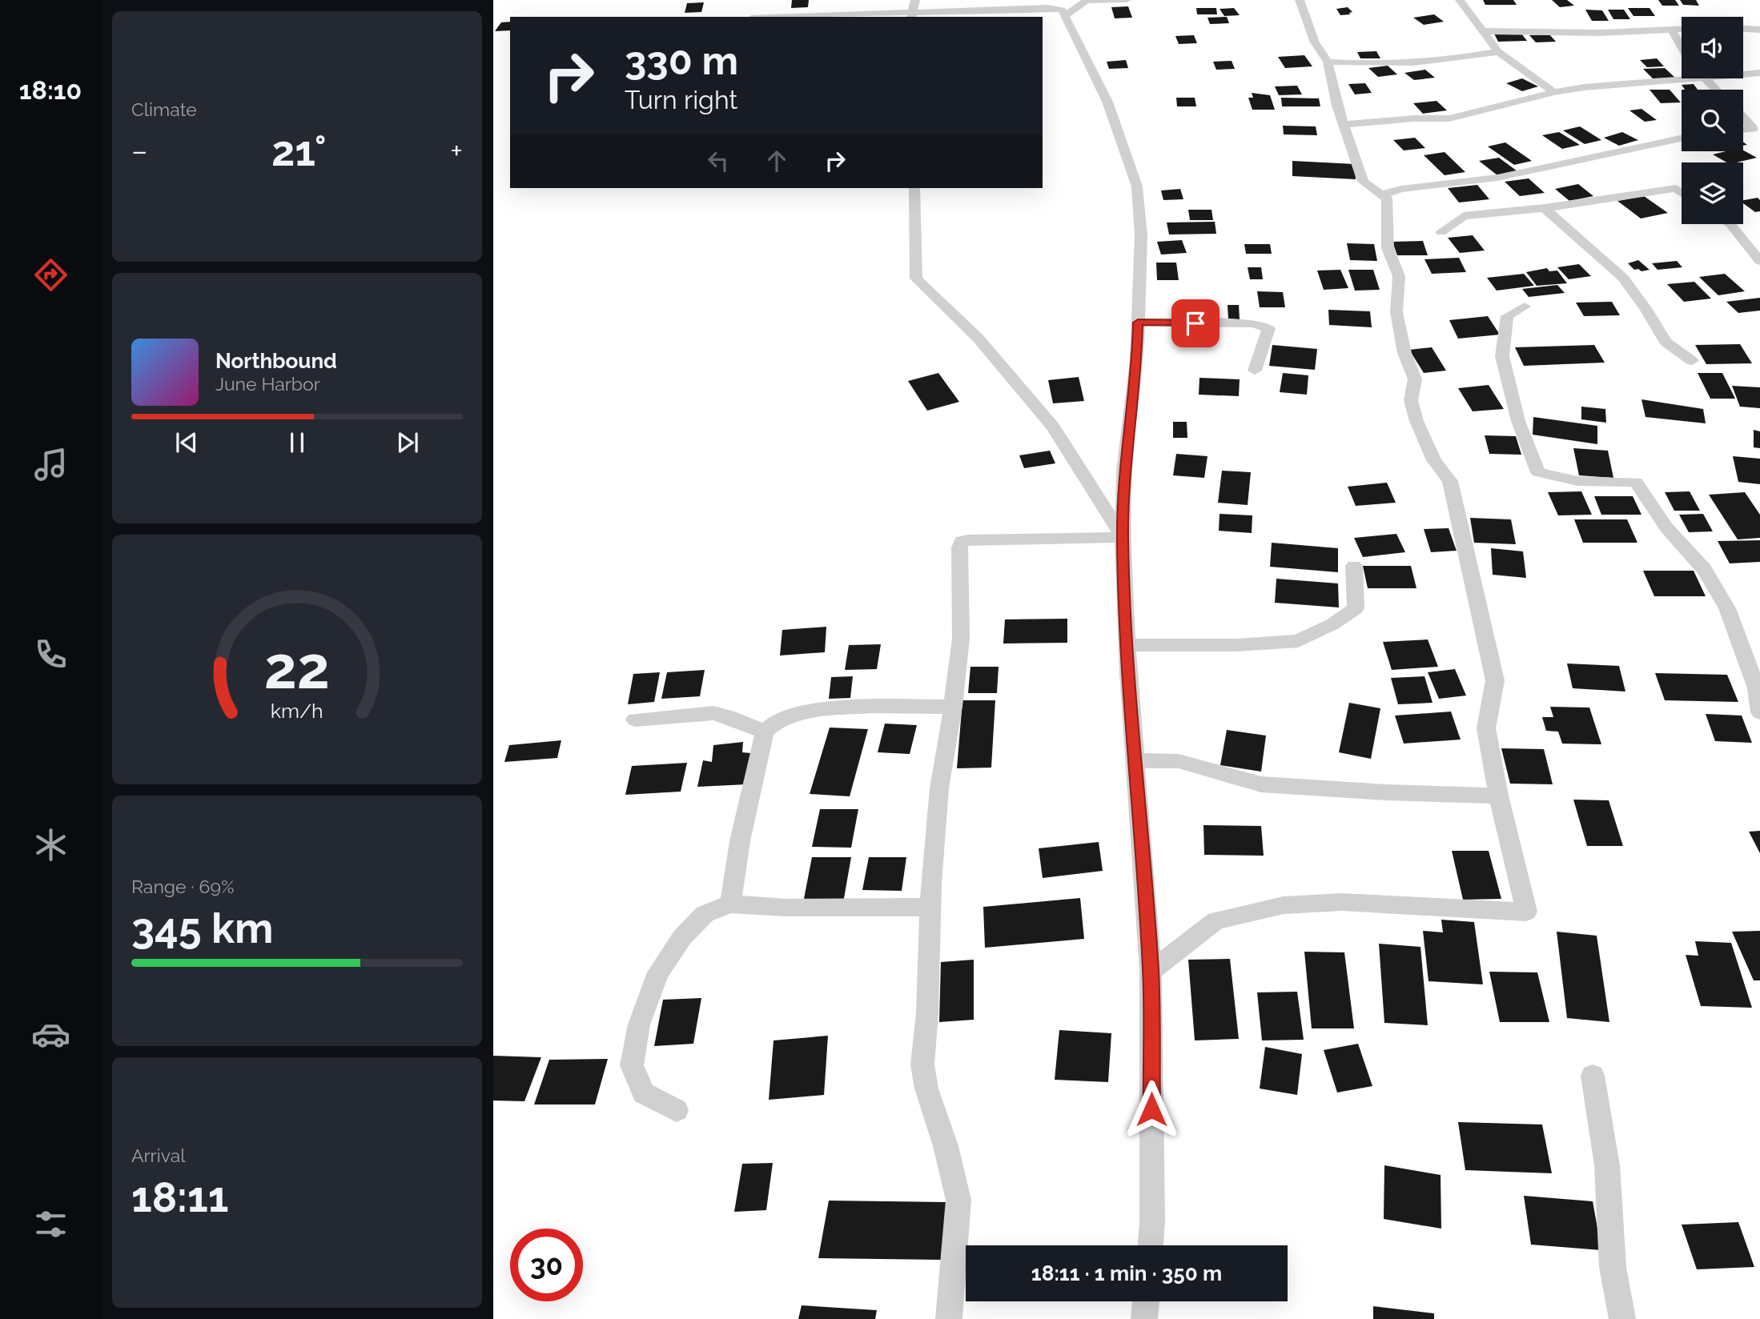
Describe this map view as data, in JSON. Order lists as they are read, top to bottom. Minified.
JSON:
{"page":{"tabs":"18:10","tile":["Climate",["Range · 69%","345 km"],["Arrival","18:11"]],"turn":["330 m","Turn right"],"heat":["−","21°","+"],"song":["Northbound","June Harbor"],"limit":"30","trip":"18:11 · 1 min · 350 m","gauge":["22","km/h"]}}
